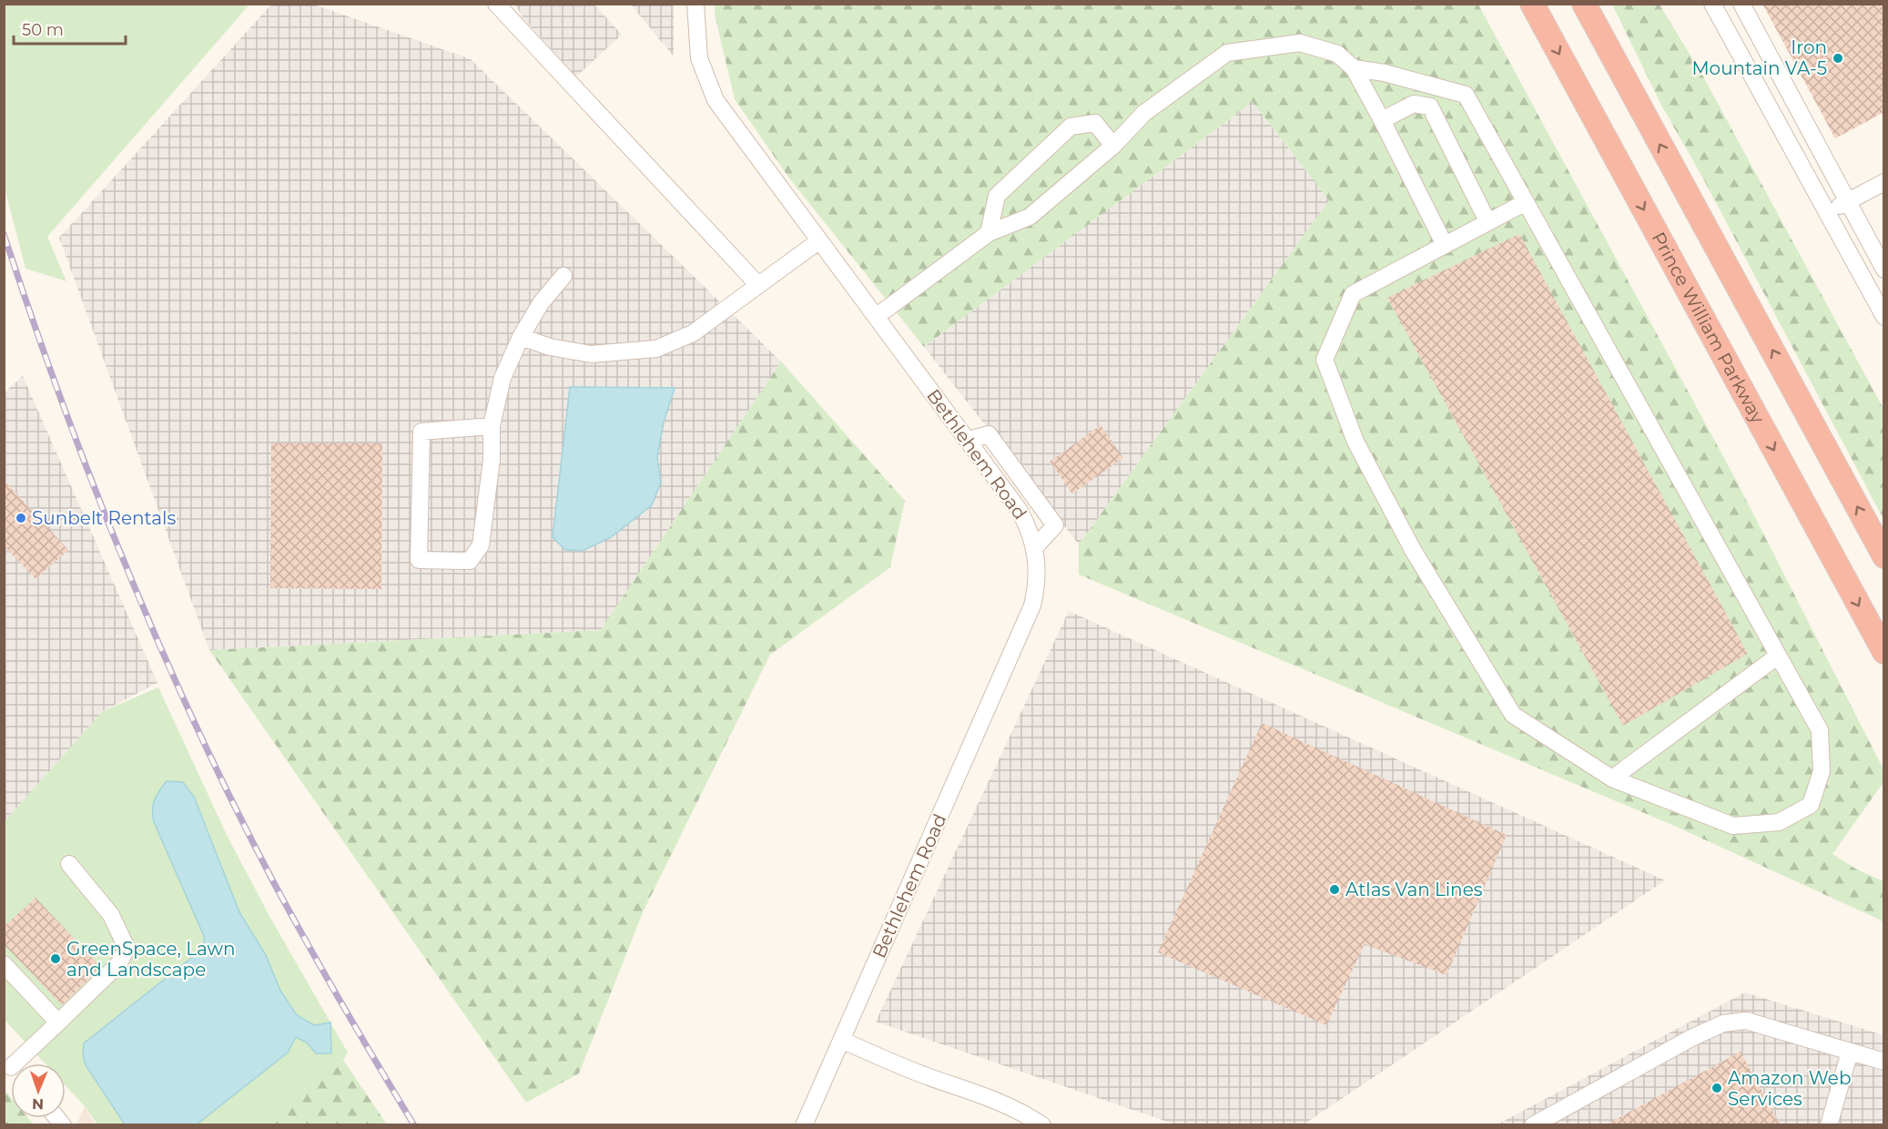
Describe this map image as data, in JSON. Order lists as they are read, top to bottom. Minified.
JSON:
{"streets":{"highway":["Prince William Parkway"],"street":["Bethlehem Road"]},"places":["Iron Mountain VA-5","Sunbelt Rentals","Atlas Van Lines","GreenSpace, Lawn and Landscape","Amazon Web Services"],"scale_bar":"50 m","north":"bottom"}
